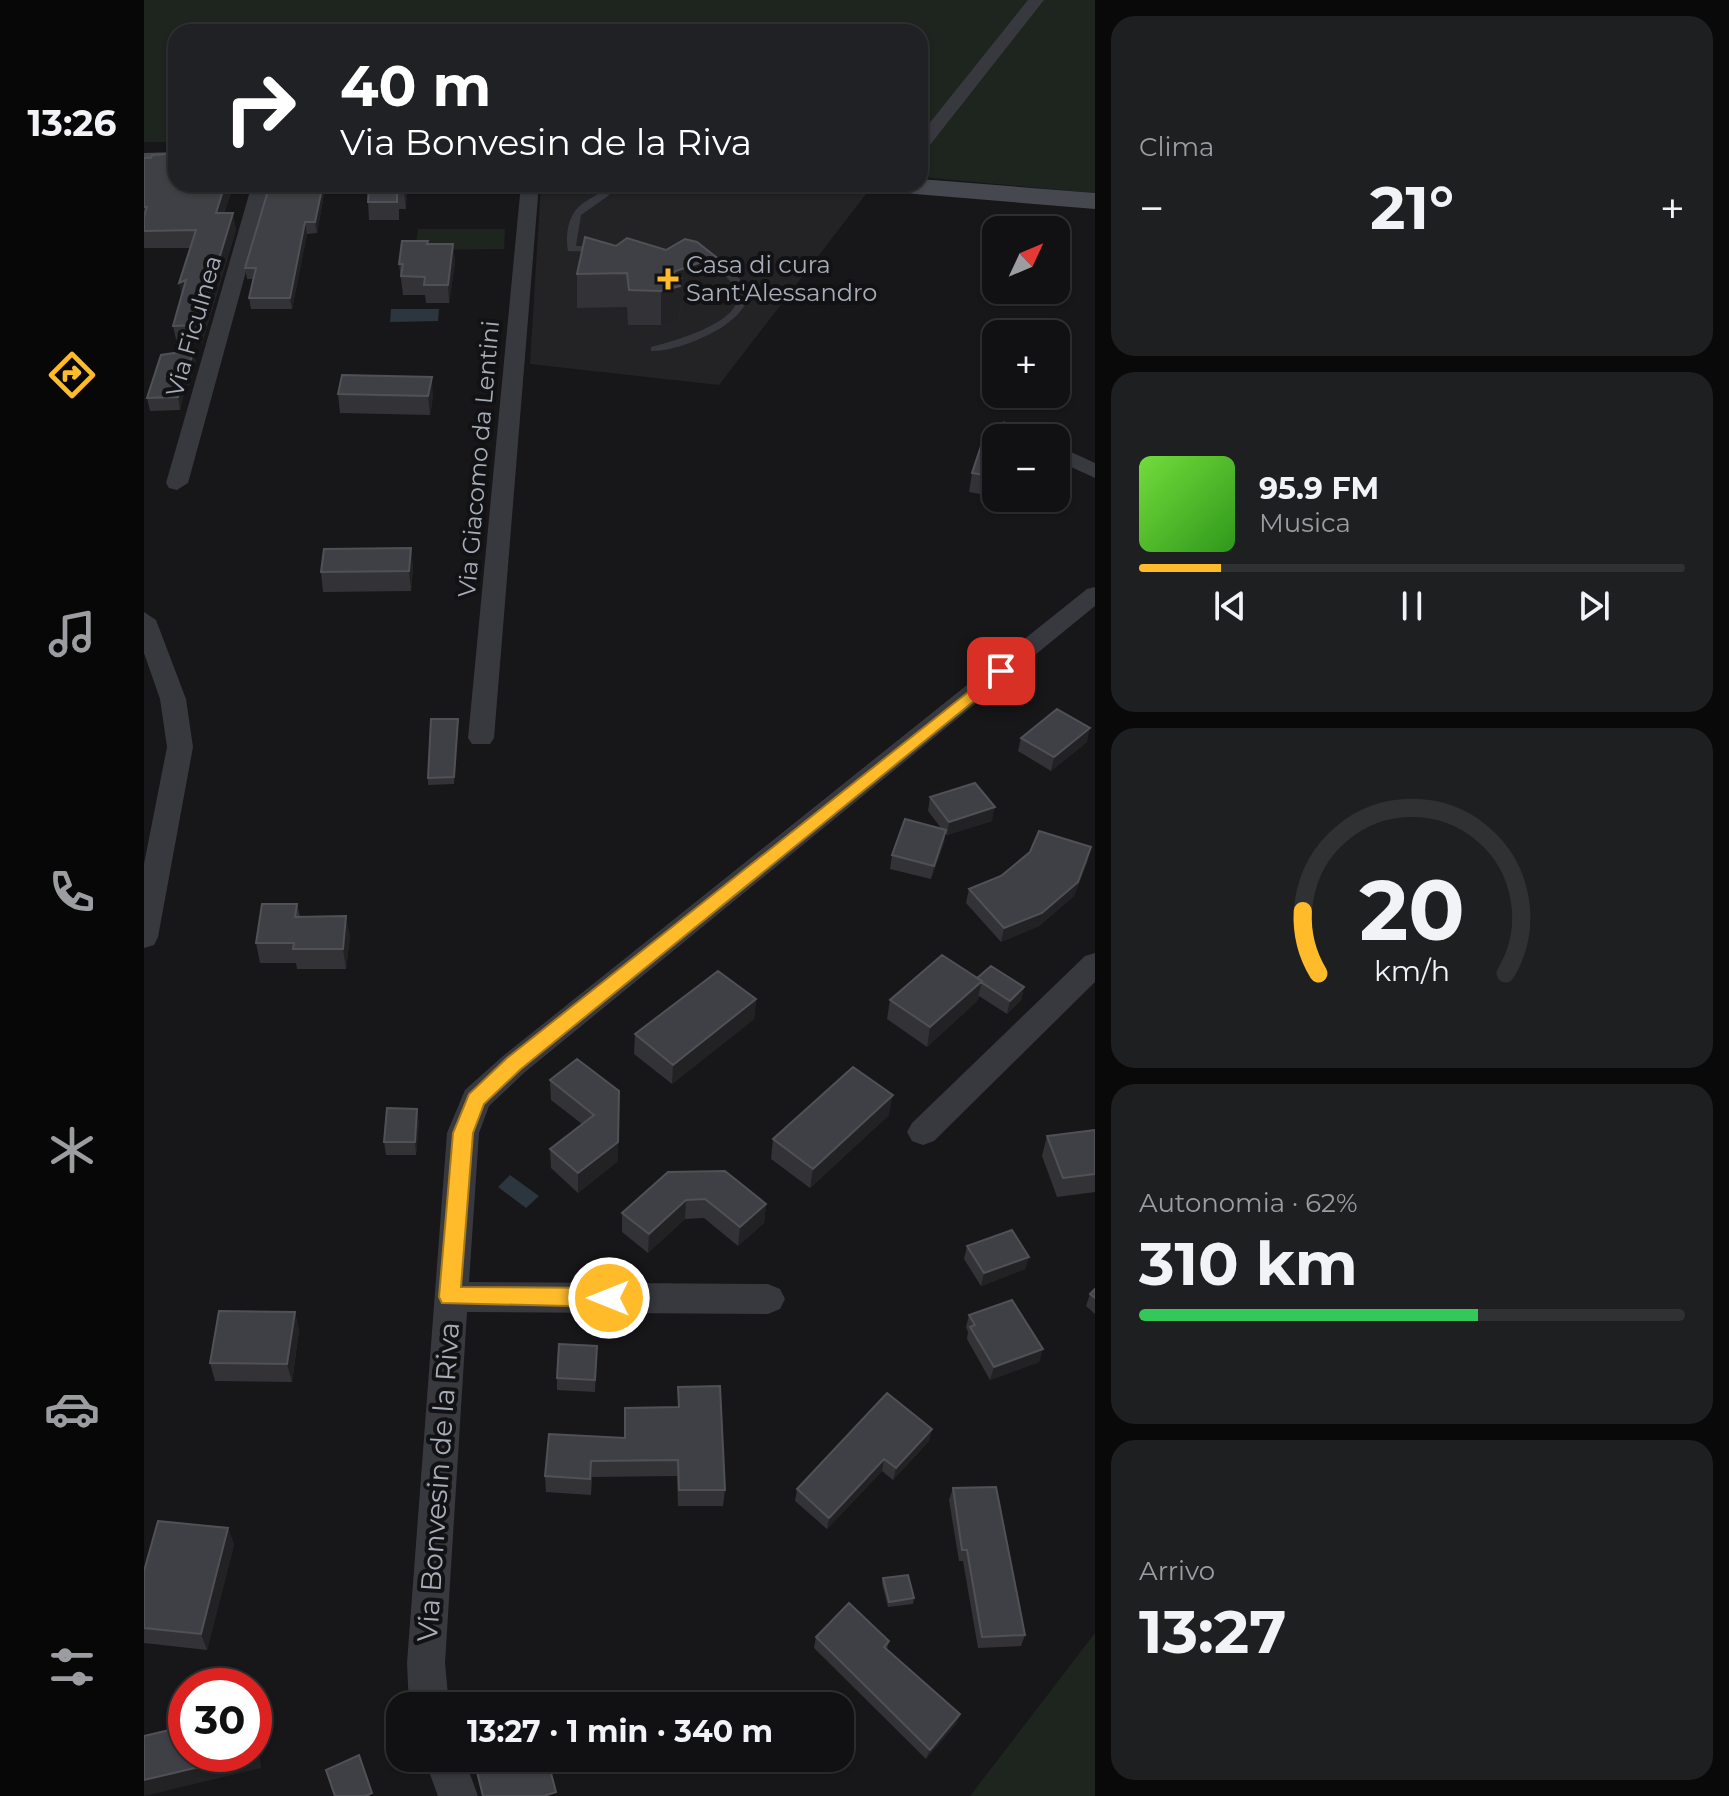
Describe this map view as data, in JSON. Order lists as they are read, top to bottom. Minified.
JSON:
{"streets":{"street":["Via Ficulnea","Via Giacomo da Lentini","Via Bonvesin de la Riva"]},"places":{"health":["Casa di cura Sant'Alessandro"]},"north":"top right","page":{"tabs":"13:26","tile":["Clima",["Autonomia · 62%","310 km"],["Arrivo","13:27"]],"turn":["40 m","Via Bonvesin de la Riva"],"heat":["−","21°","+"],"map_buttons":["+","−"],"song":["95.9 FM","Musica"],"limit":"30","trip":"13:27 · 1 min · 340 m","gauge":["20","km/h"]}}
